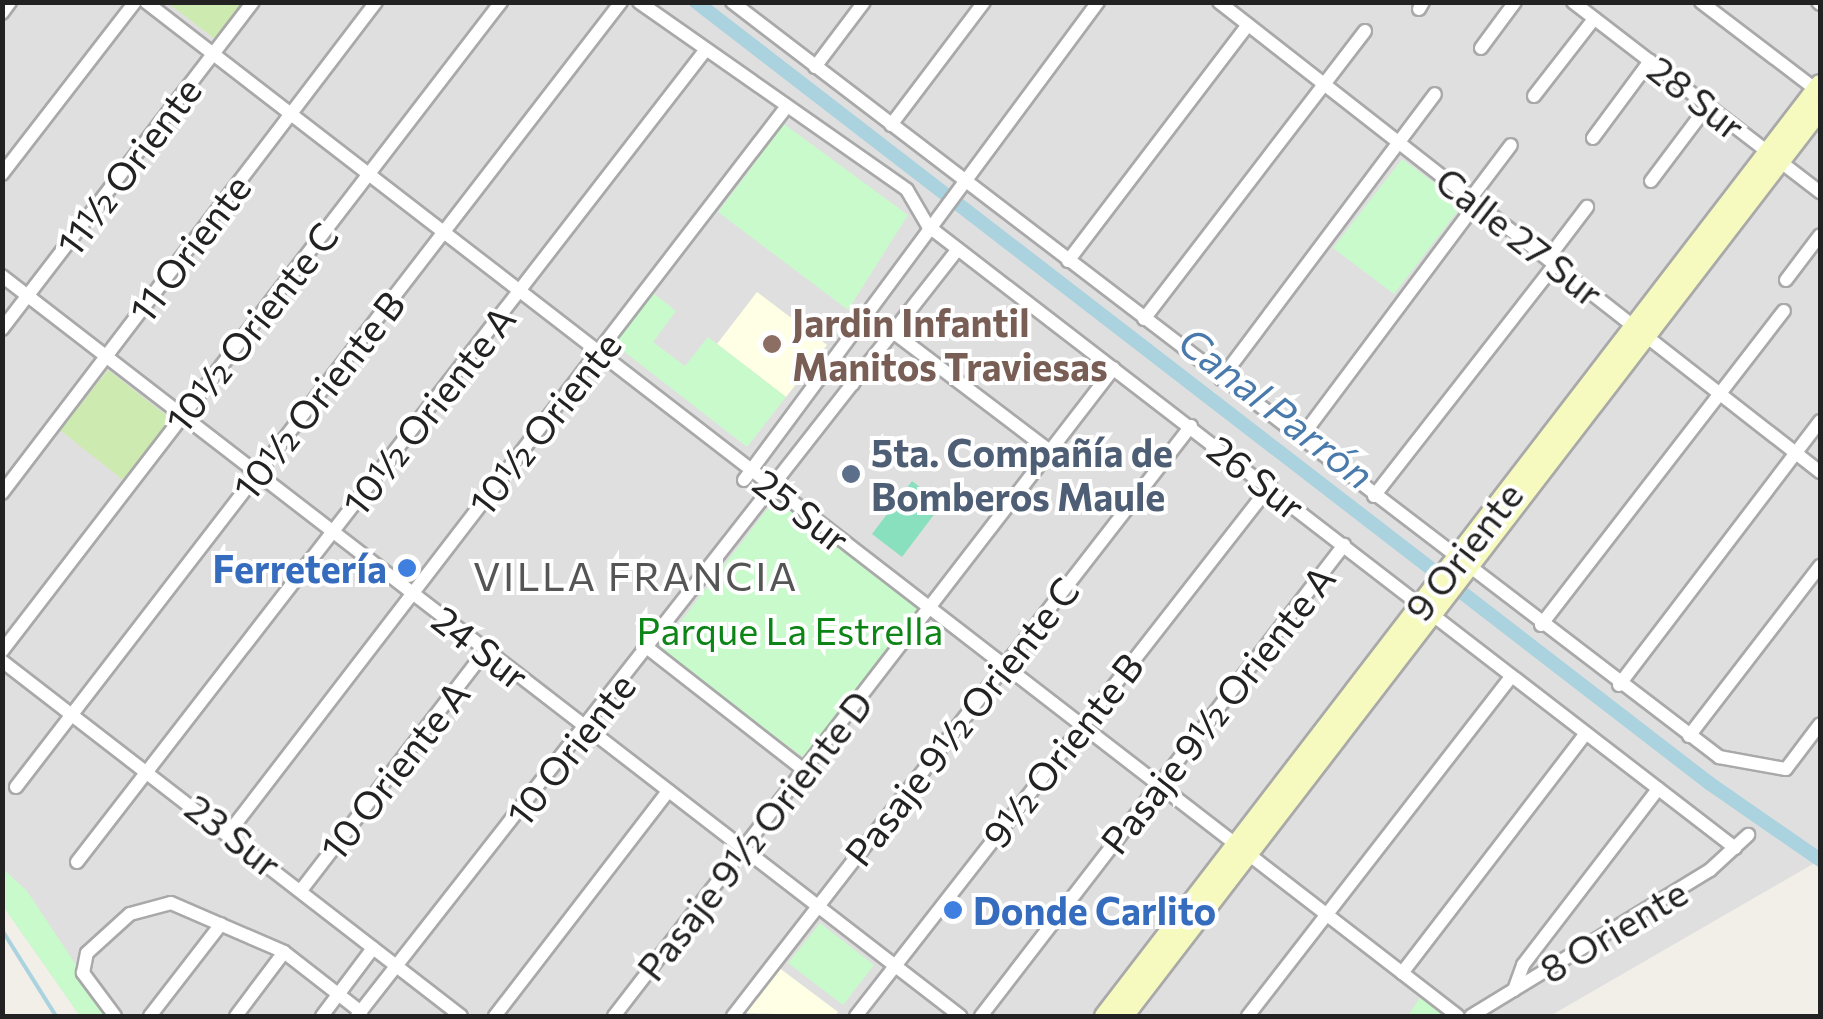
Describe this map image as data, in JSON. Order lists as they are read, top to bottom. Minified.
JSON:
{"streets":{"street":["28 Sur","11½ Oriente","Calle 27 Sur","11 Oriente","10½ Oriente C","10½ Oriente B","10½ Oriente A","10½ Oriente","26 Sur","25 Sur","9 Oriente","24 Sur","Pasaje 9½ Oriente A","Pasaje 9½ Oriente C","10 Oriente","9½ Oriente B","10 Oriente A","23 Sur","Pasaje 9½ Oriente D","8 Oriente"]},"crossings":[["28 Sur","9 Oriente"],["11½ Oriente","25 Sur"],["11½ Oriente","24 Sur"],["Calle 27 Sur","9 Oriente"],["11 Oriente","25 Sur"],["11 Oriente","24 Sur"],["10½ Oriente C","25 Sur"],["10½ Oriente C","24 Sur"],["10½ Oriente B","25 Sur"],["10½ Oriente B","24 Sur"],["10½ Oriente B","23 Sur"],["10½ Oriente A","26 Sur"],["10½ Oriente A","25 Sur"],["10½ Oriente A","24 Sur"],["10½ Oriente A","23 Sur"],["10½ Oriente","26 Sur"],["10½ Oriente","25 Sur"],["10½ Oriente","24 Sur"],["10½ Oriente","23 Sur"],["26 Sur","9 Oriente"],["26 Sur","Pasaje 9½ Oriente A"],["26 Sur","Pasaje 9½ Oriente C"],["26 Sur","10 Oriente"],["26 Sur","9½ Oriente B"],["26 Sur","Pasaje 9½ Oriente D"],["26 Sur","8 Oriente"],["25 Sur","9 Oriente"],["25 Sur","Pasaje 9½ Oriente A"],["25 Sur","Pasaje 9½ Oriente C"],["25 Sur","10 Oriente"],["25 Sur","9½ Oriente B"],["25 Sur","Pasaje 9½ Oriente D"],["24 Sur","Pasaje 9½ Oriente C"],["24 Sur","10 Oriente"],["24 Sur","9½ Oriente B"],["24 Sur","10 Oriente A"],["24 Sur","Pasaje 9½ Oriente D"],["10 Oriente","23 Sur"],["10 Oriente A","23 Sur"]],"districts":["VILLA FRANCIA"],"water":["Canal Parrón"],"parks":["Parque La Estrella"],"places":["Jardin Infantil Manitos Traviesas","5ta. Compañía de Bomberos Maule","Ferretería","Donde Carlito"]}
